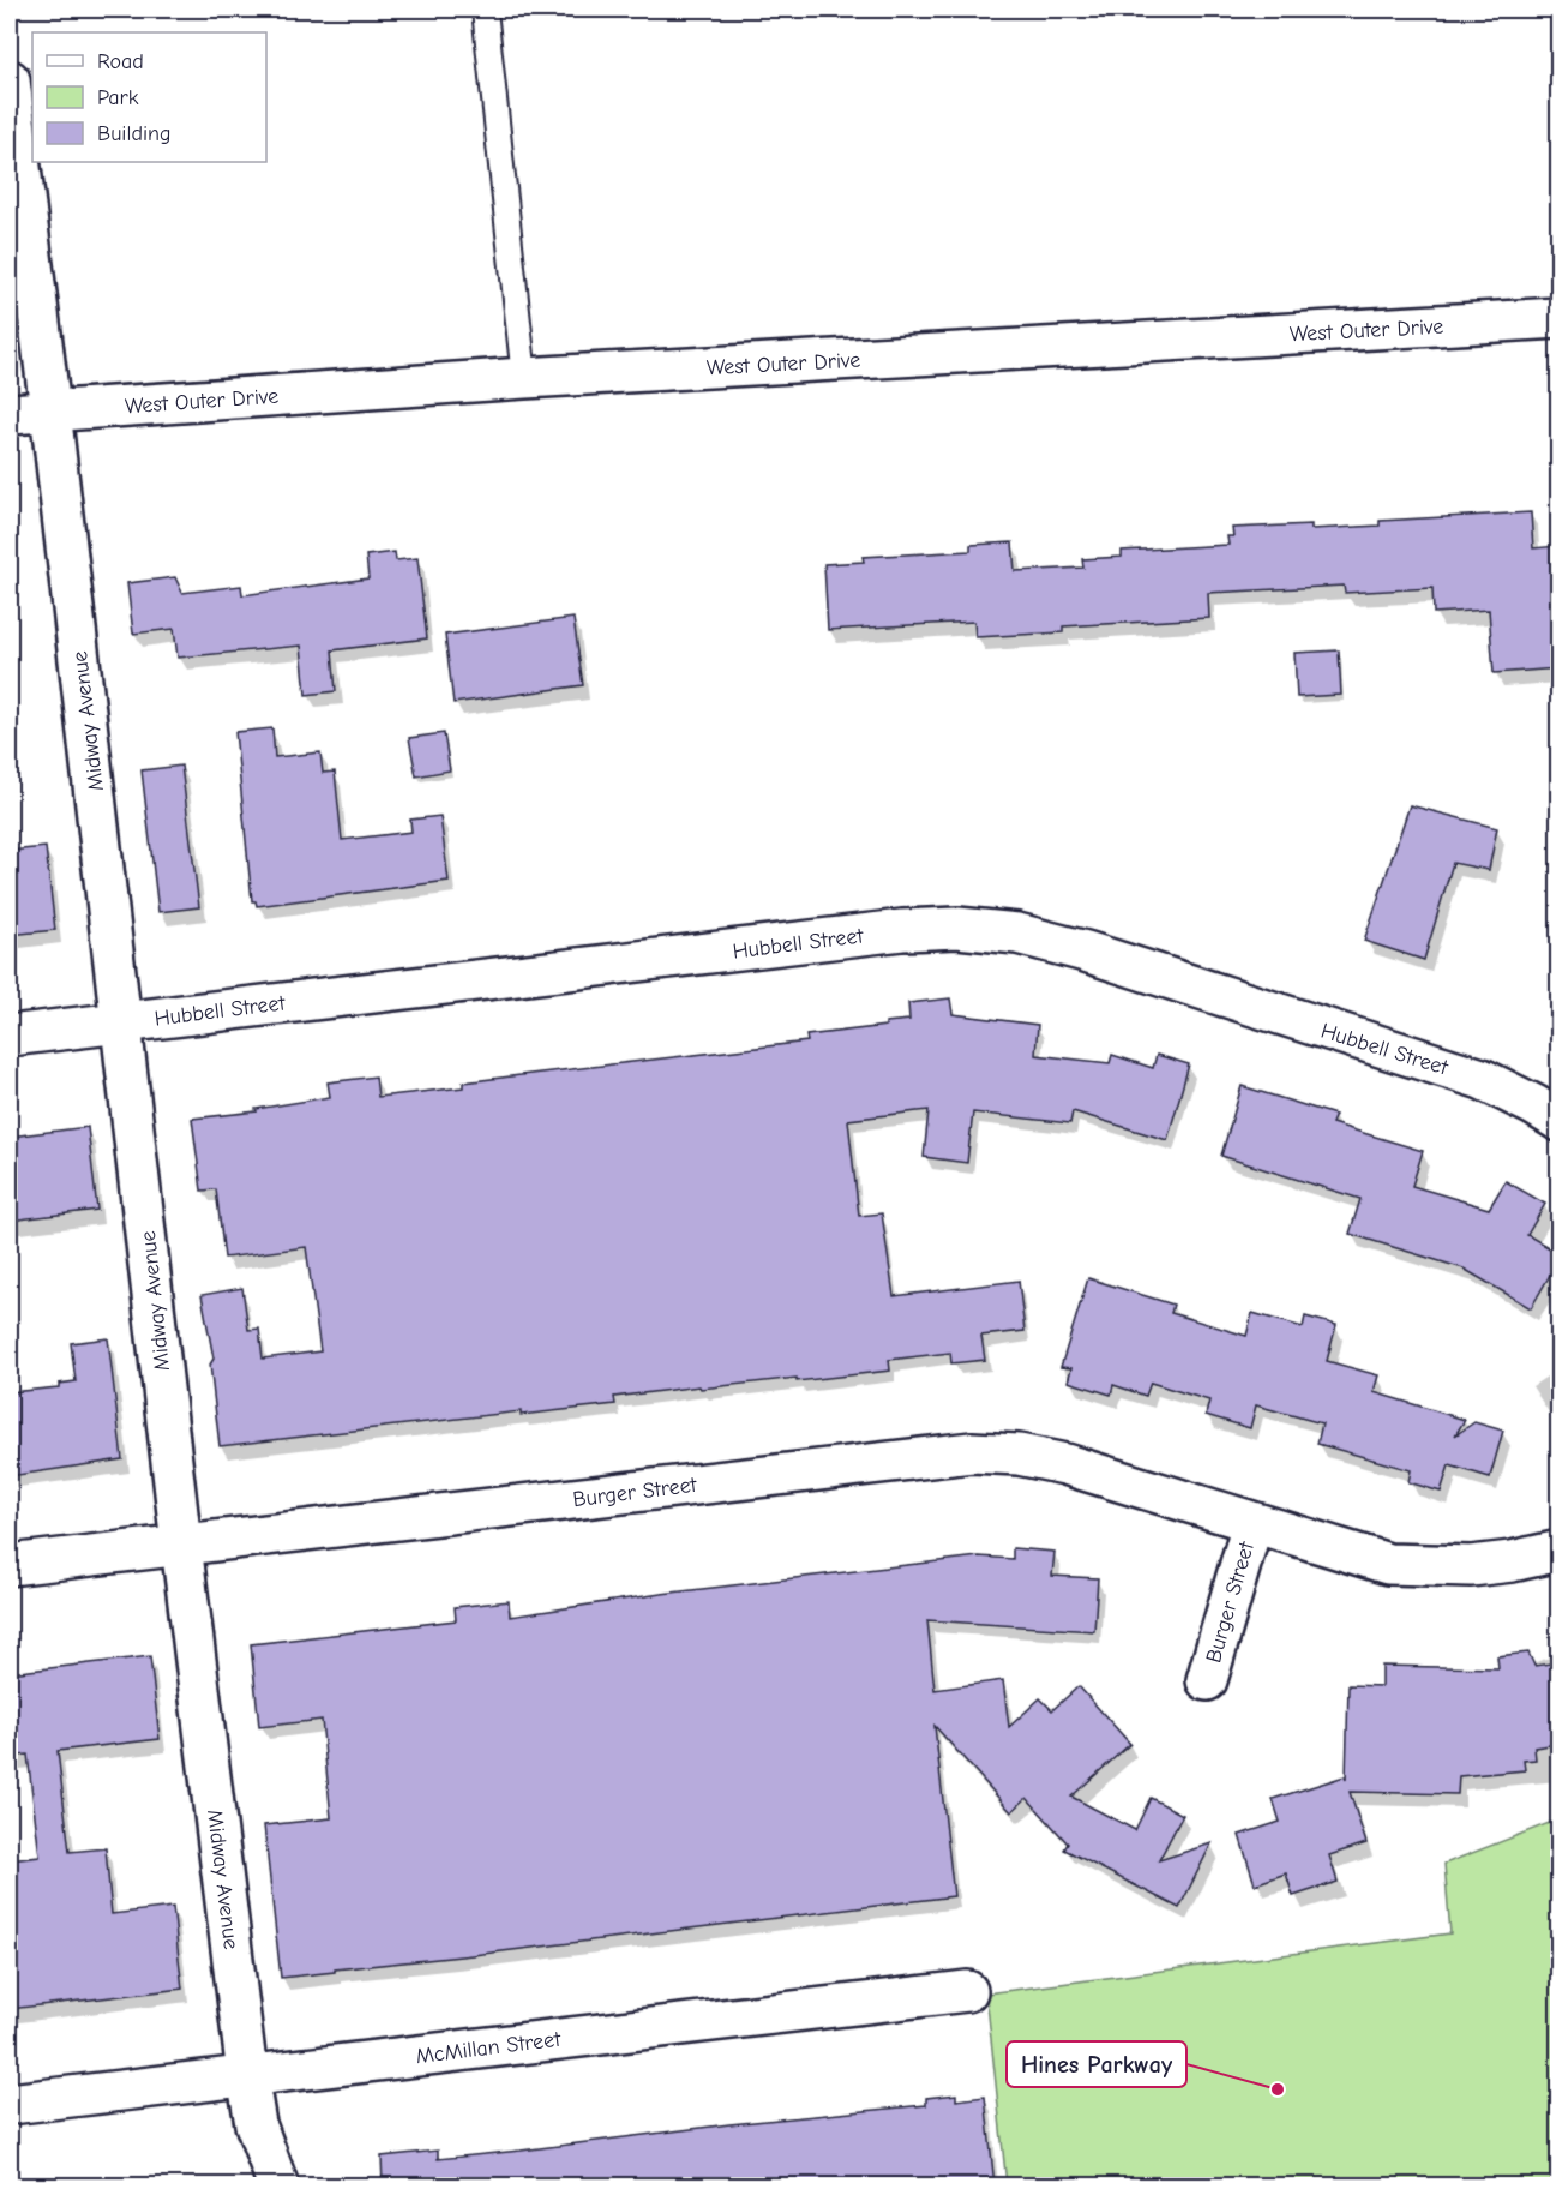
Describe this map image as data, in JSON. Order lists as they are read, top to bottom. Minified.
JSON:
{"streets":{"street":["West Outer Drive","Midway Avenue","Hubbell Street","Burger Street","McMillan Street"]},"crossings":[["West Outer Drive","Midway Avenue"],["Midway Avenue","Hubbell Street"],["Midway Avenue","Burger Street"],["Midway Avenue","McMillan Street"]],"places":["Hines Parkway"],"legend":["Road","Park","Building"]}
